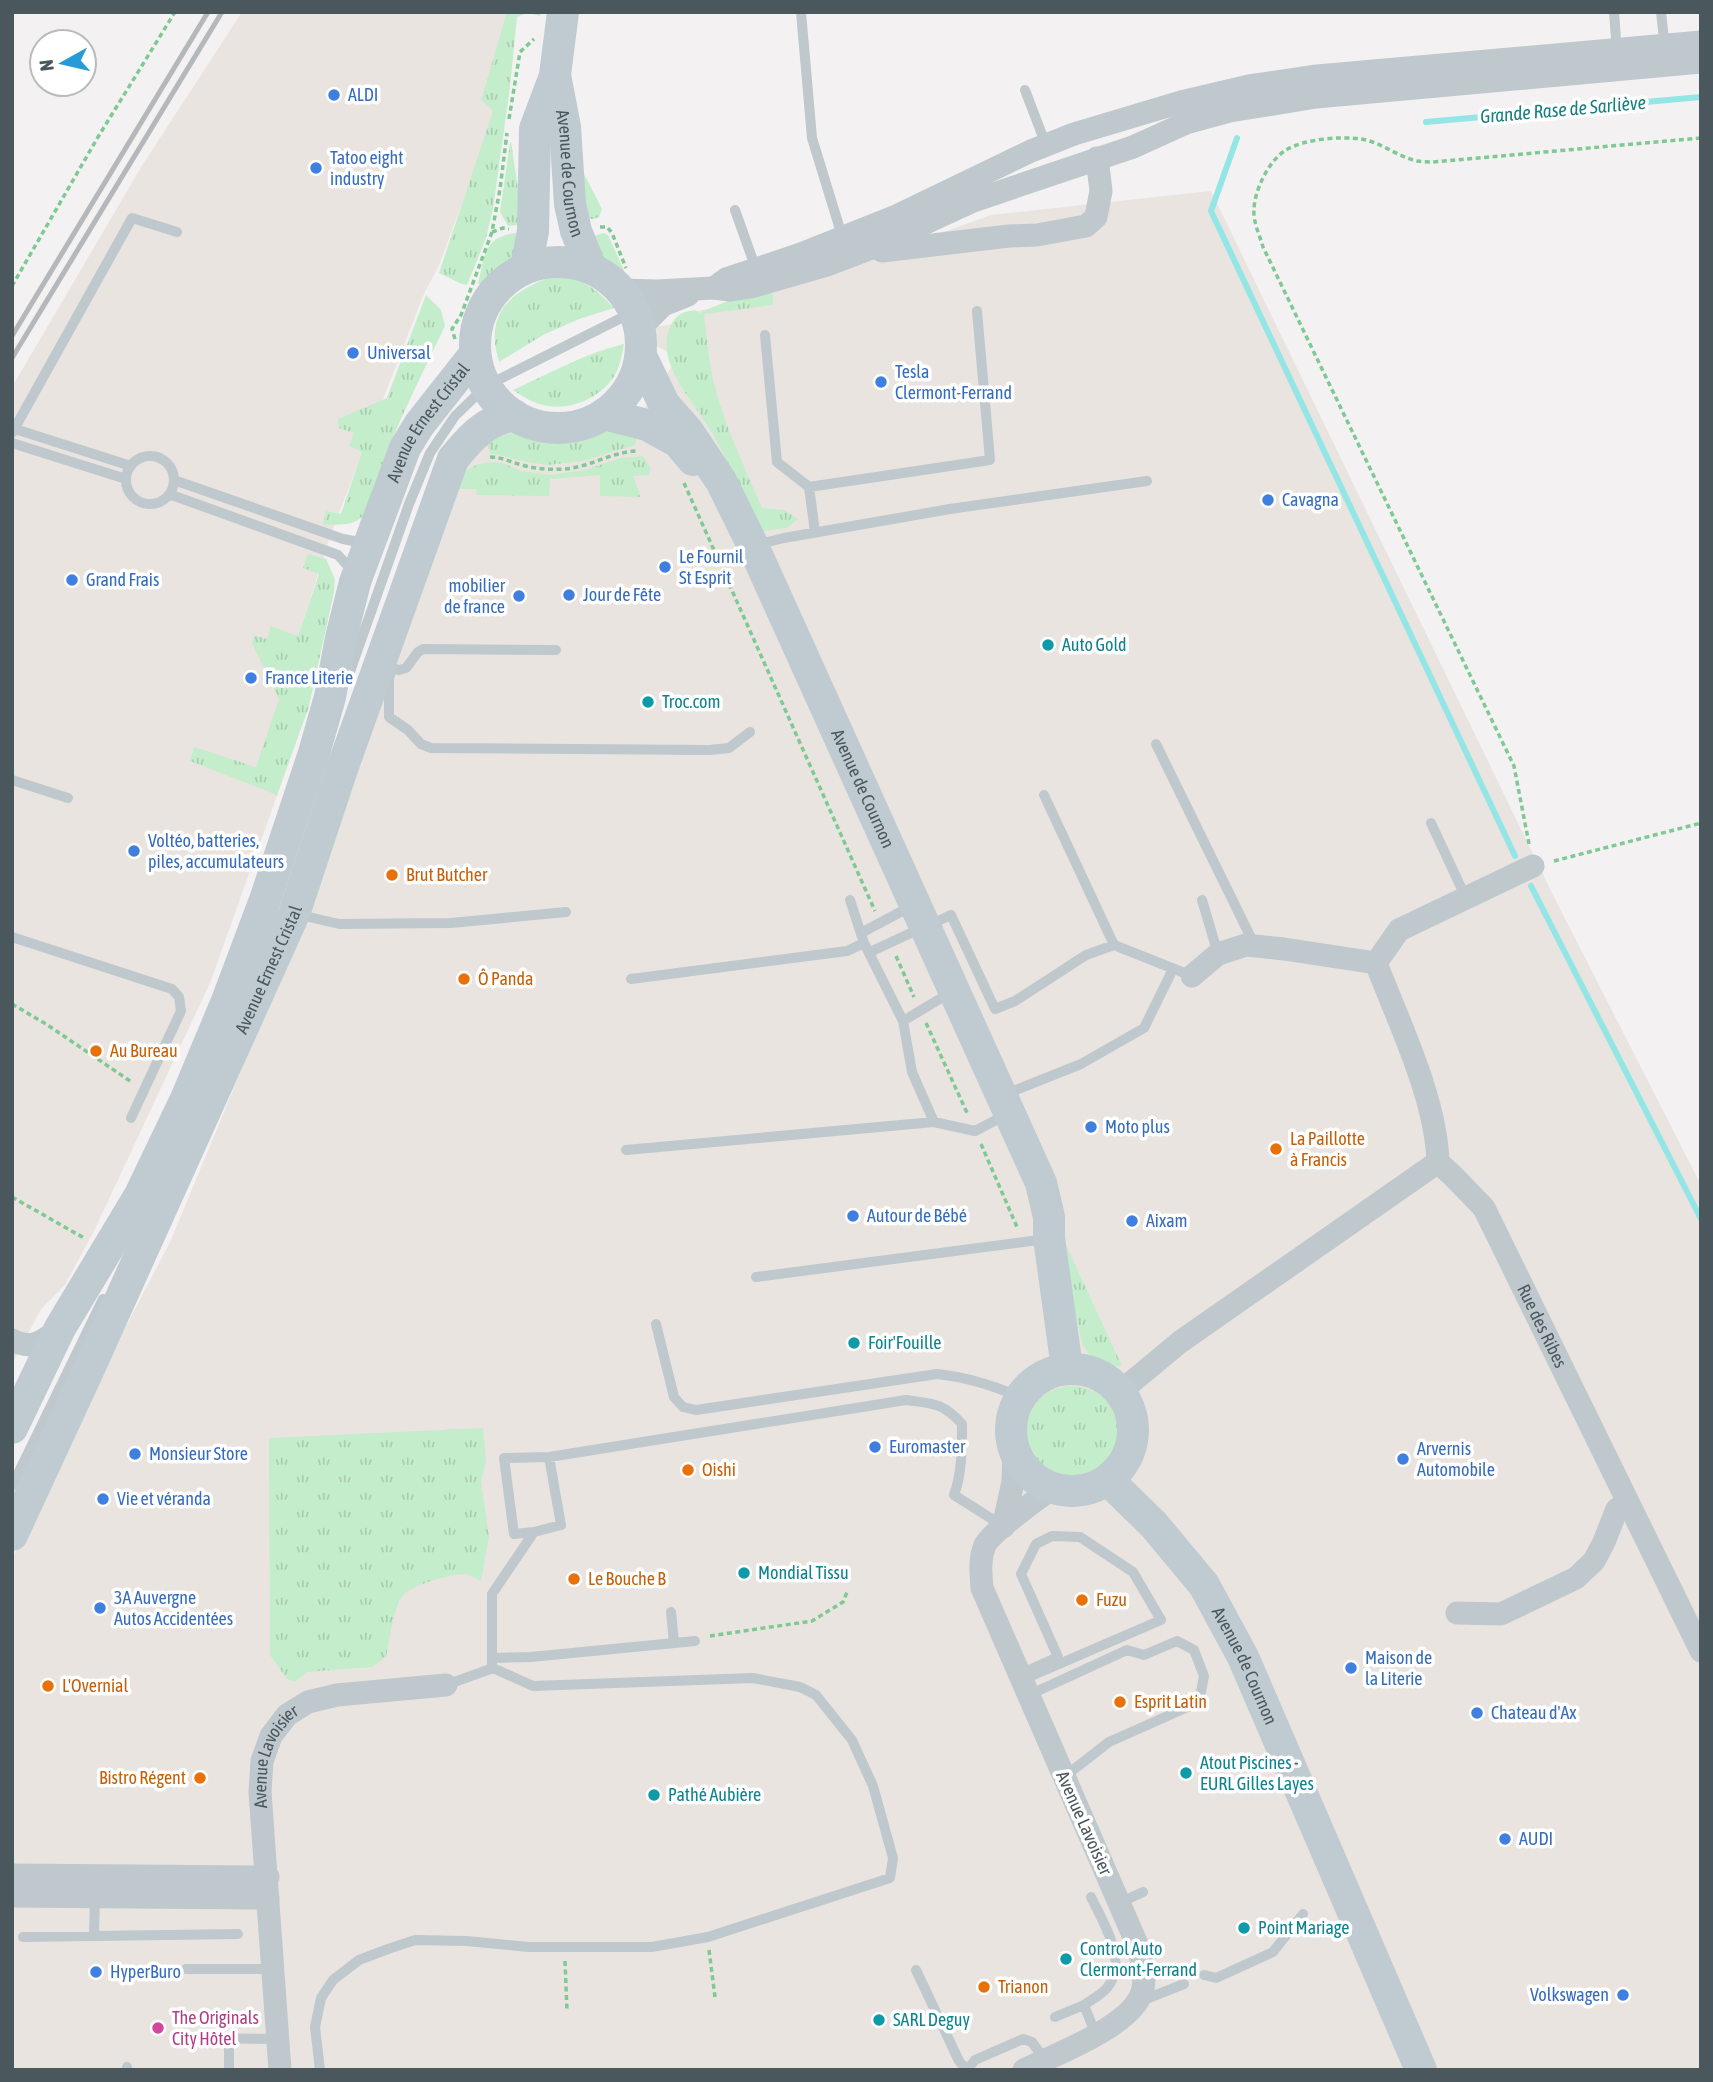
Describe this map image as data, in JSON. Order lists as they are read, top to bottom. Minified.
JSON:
{"streets":{"main road":["Avenue de Cournon","Avenue Ernest Cristal"],"street":["Rue des Ribes","Avenue Lavoisier"]},"crossings":[["Avenue de Cournon","Avenue Lavoisier"]],"water":["Grande Rase de Sarliève"],"places":["ALDI","Tatoo eight industry","Universal","Tesla Clermont-Ferrand","Cavagna","Le Fournil St Esprit","Grand Frais","Jour de Fête","mobilier de france","Auto Gold","France Literie","Troc.com","Voltéo, batteries, piles, accumulateurs","Brut Butcher","Ô Panda","Au Bureau","Moto plus","La Paillotte à Francis","Autour de Bébé","Aixam","Foir'Fouille","Euromaster","Monsieur Store","Arvernis Automobile","Oishi","Vie et véranda","Mondial Tissu","Le Bouche B","Fuzu","3A Auvergne Autos Accidentées","Maison de la Literie","L'Overnial","Esprit Latin","Chateau d'Ax","Atout Piscines - EURL Gilles Layes","Bistro Régent","Pathé Aubière","AUDI","Point Mariage","Control Auto Clermont-Ferrand","HyperBuro","Trianon","Volkswagen","SARL Deguy","The Originals City Hôtel"],"north":"left"}
